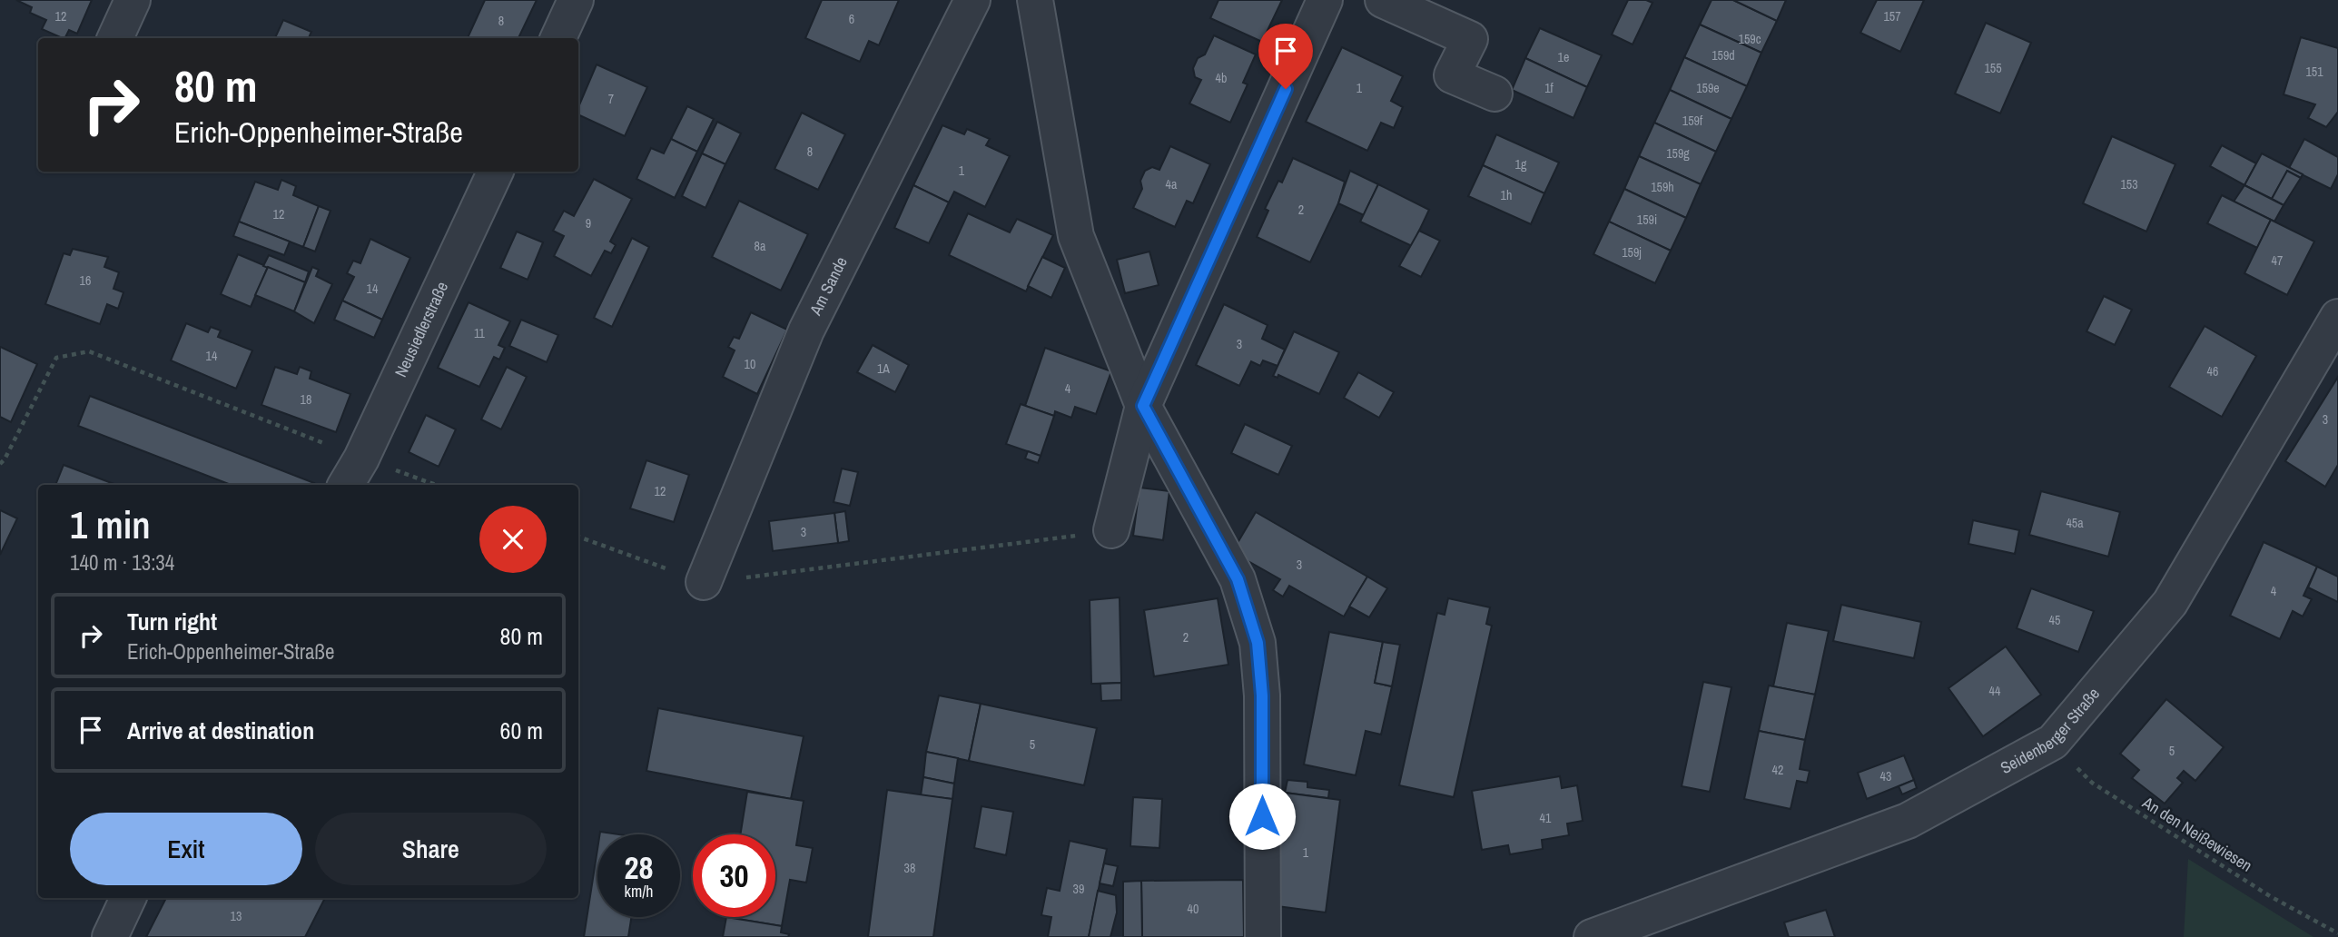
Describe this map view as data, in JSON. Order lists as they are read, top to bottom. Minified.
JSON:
{"streets":{"street":["Am Sande","Neusiedlerstraße","Seidenberger Straße"],"path":["An den Neißewiesen"]},"crossings":[["Seidenberger Straße","An den Neißewiesen"]],"house_numbers":["12","157","6","8","159c","159d","1e","155","151","4b","1","1f","159e","7","159f","8","159g","1g","1","4a","153","159h","1h","2","12","159i","9","8a","159j","47","16","14","11","3","14","10","1A","46","4","18","3","12","45a","3","3","4","45","2","44","5","5","42","43","41","1","38","39","40","13"],"page":{"turn":["80 m","Erich-Oppenheimer-Straße"],"heading":["1 min","140 m · 13:34"],"list":[{"name":"Turn right","note":"Erich-Oppenheimer-Straße","value":"80 m"},{"name":"Arrive at destination","value":"60 m"}],"buttons":["Exit","Share"],"speed":"28 km/h","limit":"30"}}
